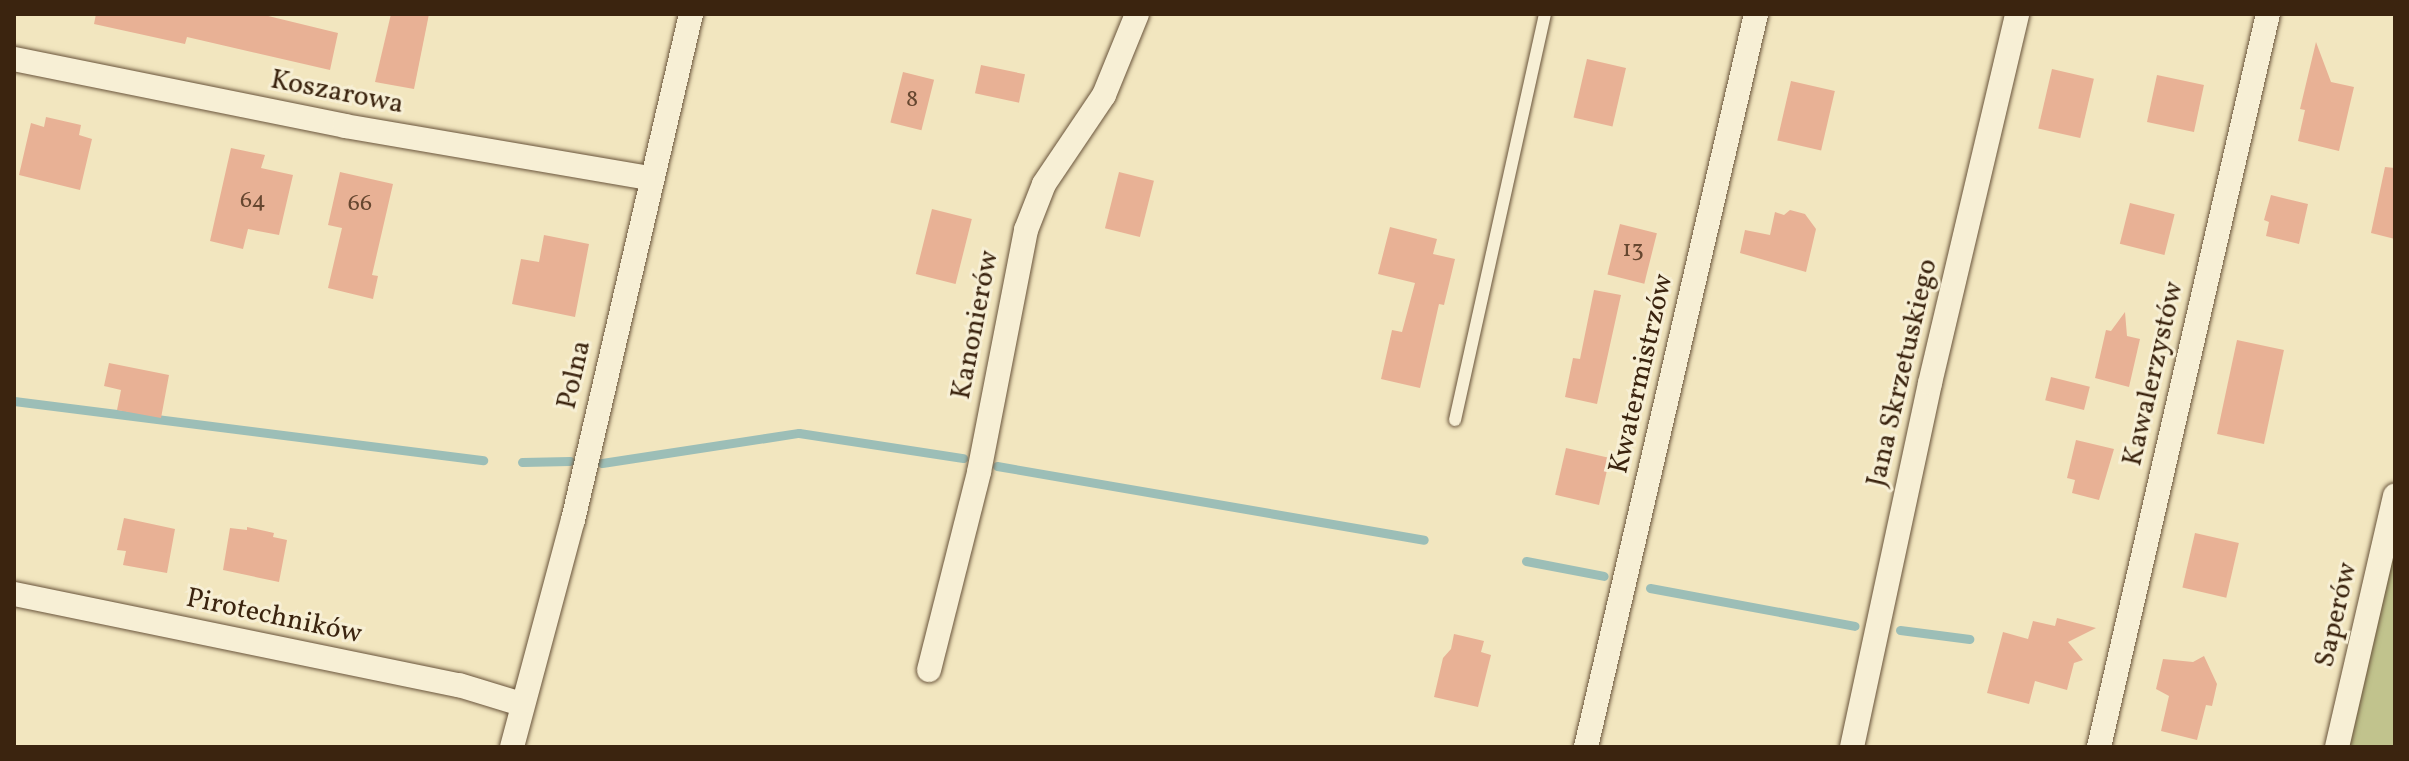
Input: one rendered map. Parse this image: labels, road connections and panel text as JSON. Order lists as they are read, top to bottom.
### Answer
{
  "streets": {
    "street": [
      "Koszarowa",
      "Kanonierów",
      "Jana Skrzetuskiego",
      "Kwatermistrzów",
      "Kawalerzystów",
      "Polna",
      "Saperów",
      "Pirotechników"
    ]
  },
  "crossings": [
    ["Koszarowa", "Polna"],
    ["Polna", "Pirotechników"]
  ],
  "house_numbers": [
    "8",
    "64",
    "66",
    "13"
  ]
}
